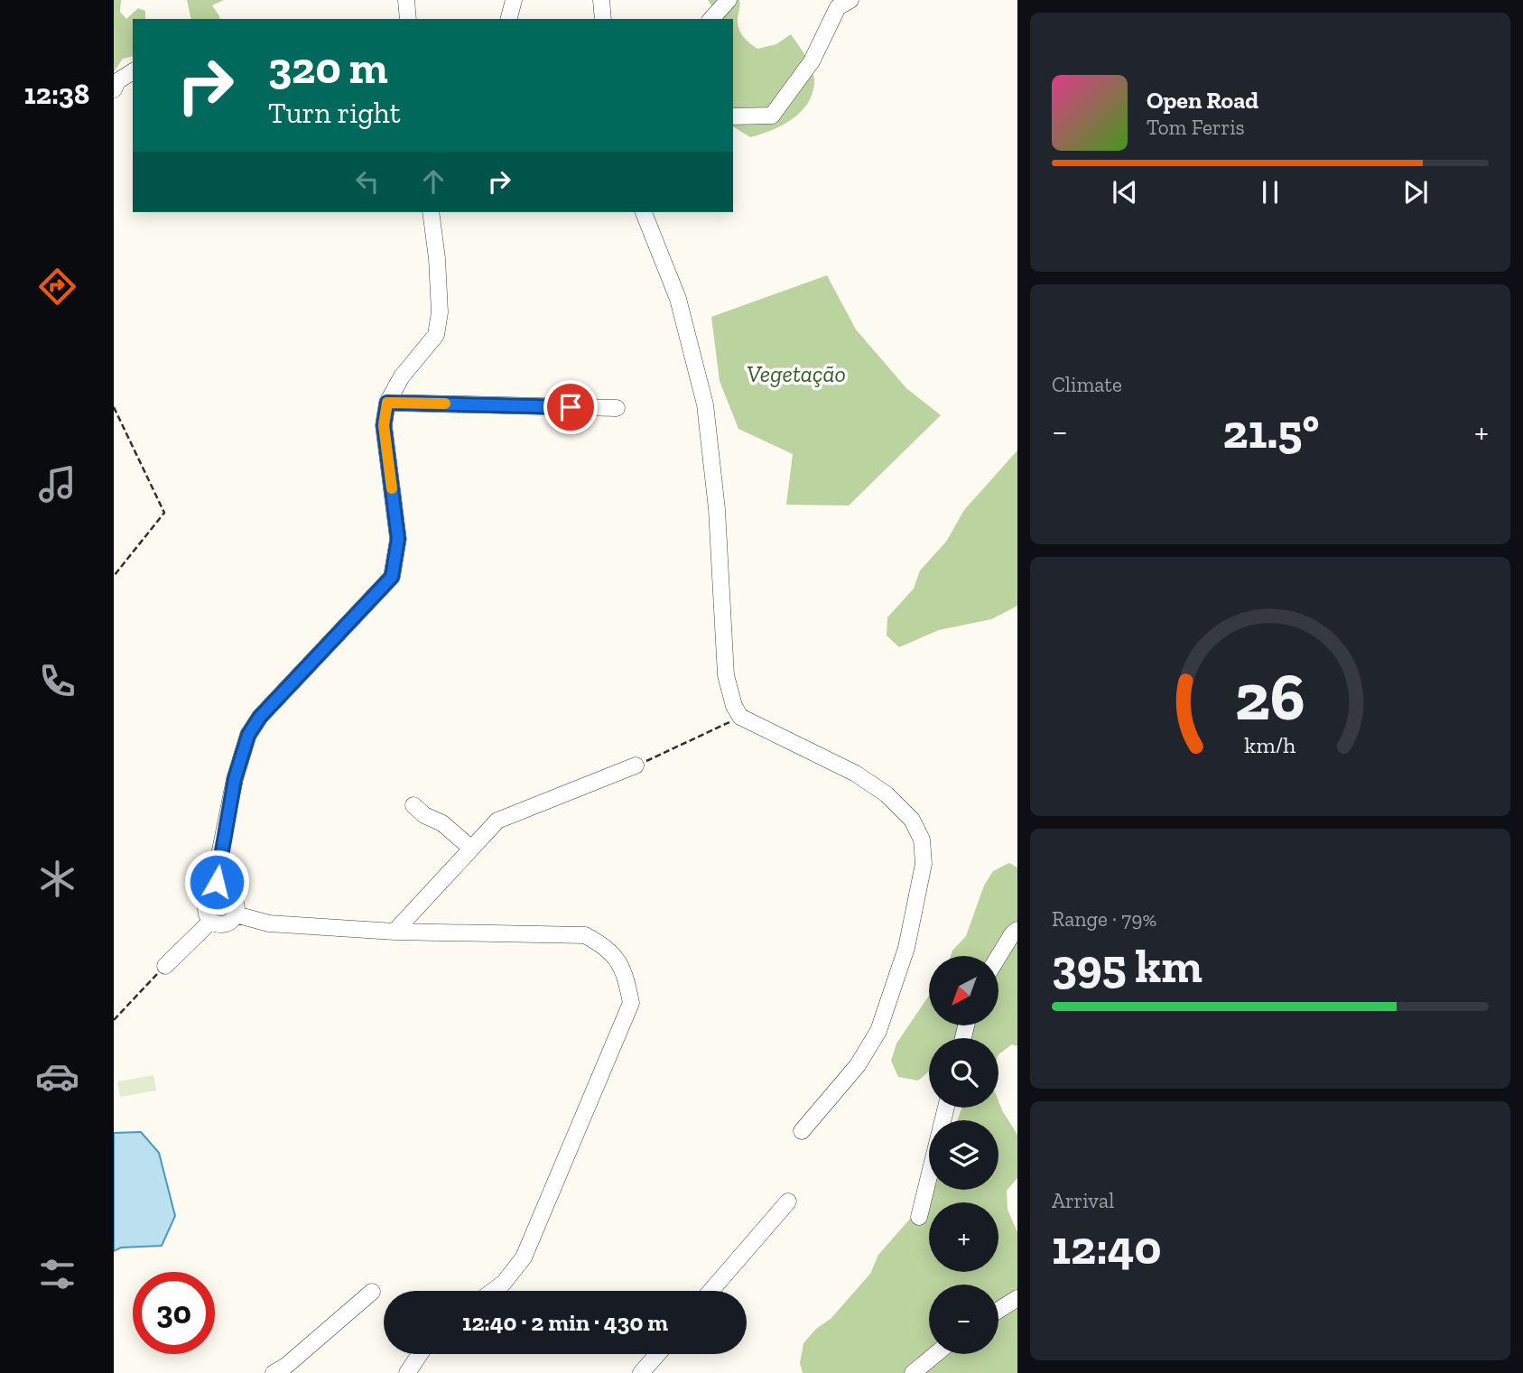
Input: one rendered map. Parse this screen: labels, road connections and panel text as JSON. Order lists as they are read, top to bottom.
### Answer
{
  "parks": ["Vegetação"],
  "north": "bottom left",
  "page": {
    "tabs": "12:38",
    "turn": ["320 m", "Turn right"],
    "song": ["Open Road", "Tom Ferris"],
    "tile": [
      "Climate",
      ["Range · 79%", "395 km"],
      ["Arrival", "12:40"]
    ],
    "heat": ["−", "21.5°", "+"],
    "map_buttons": ["+", "−"],
    "limit": "30",
    "trip": "12:40 · 2 min · 430 m",
    "gauge": ["26", "km/h"]
  }
}
